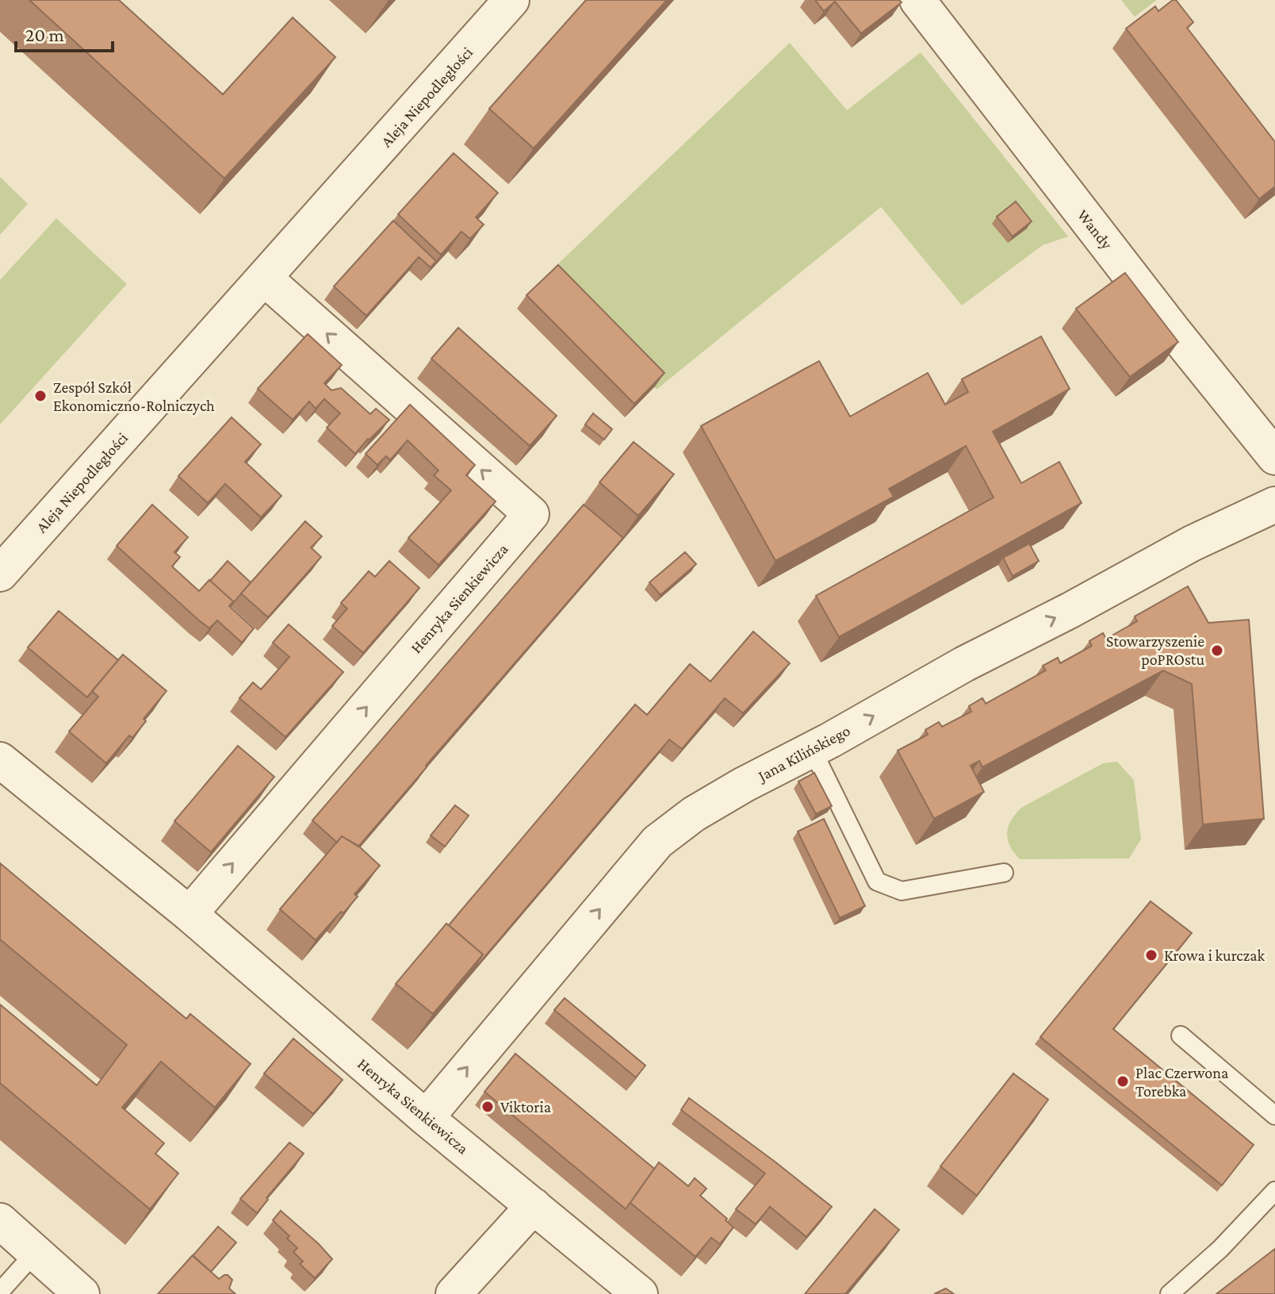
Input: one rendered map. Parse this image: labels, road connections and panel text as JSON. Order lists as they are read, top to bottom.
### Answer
{
  "streets": {
    "street": [
      "Aleja Niepodległości",
      "Wandy",
      "Henryka Sienkiewicza",
      "Jana Kilińskiego"
    ]
  },
  "crossings": [
    ["Aleja Niepodległości", "Henryka Sienkiewicza"],
    ["Henryka Sienkiewicza", "Jana Kilińskiego"]
  ],
  "one_way": ["Jana Kilińskiego"],
  "places": [
    "Zespół Szkół Ekonomiczno-Rolniczych",
    "Stowarzyszenie poPROstu",
    "Krowa i kurczak",
    "Plac Czerwona Torebka",
    "Viktoria"
  ],
  "scale_bar": "20 m"
}
